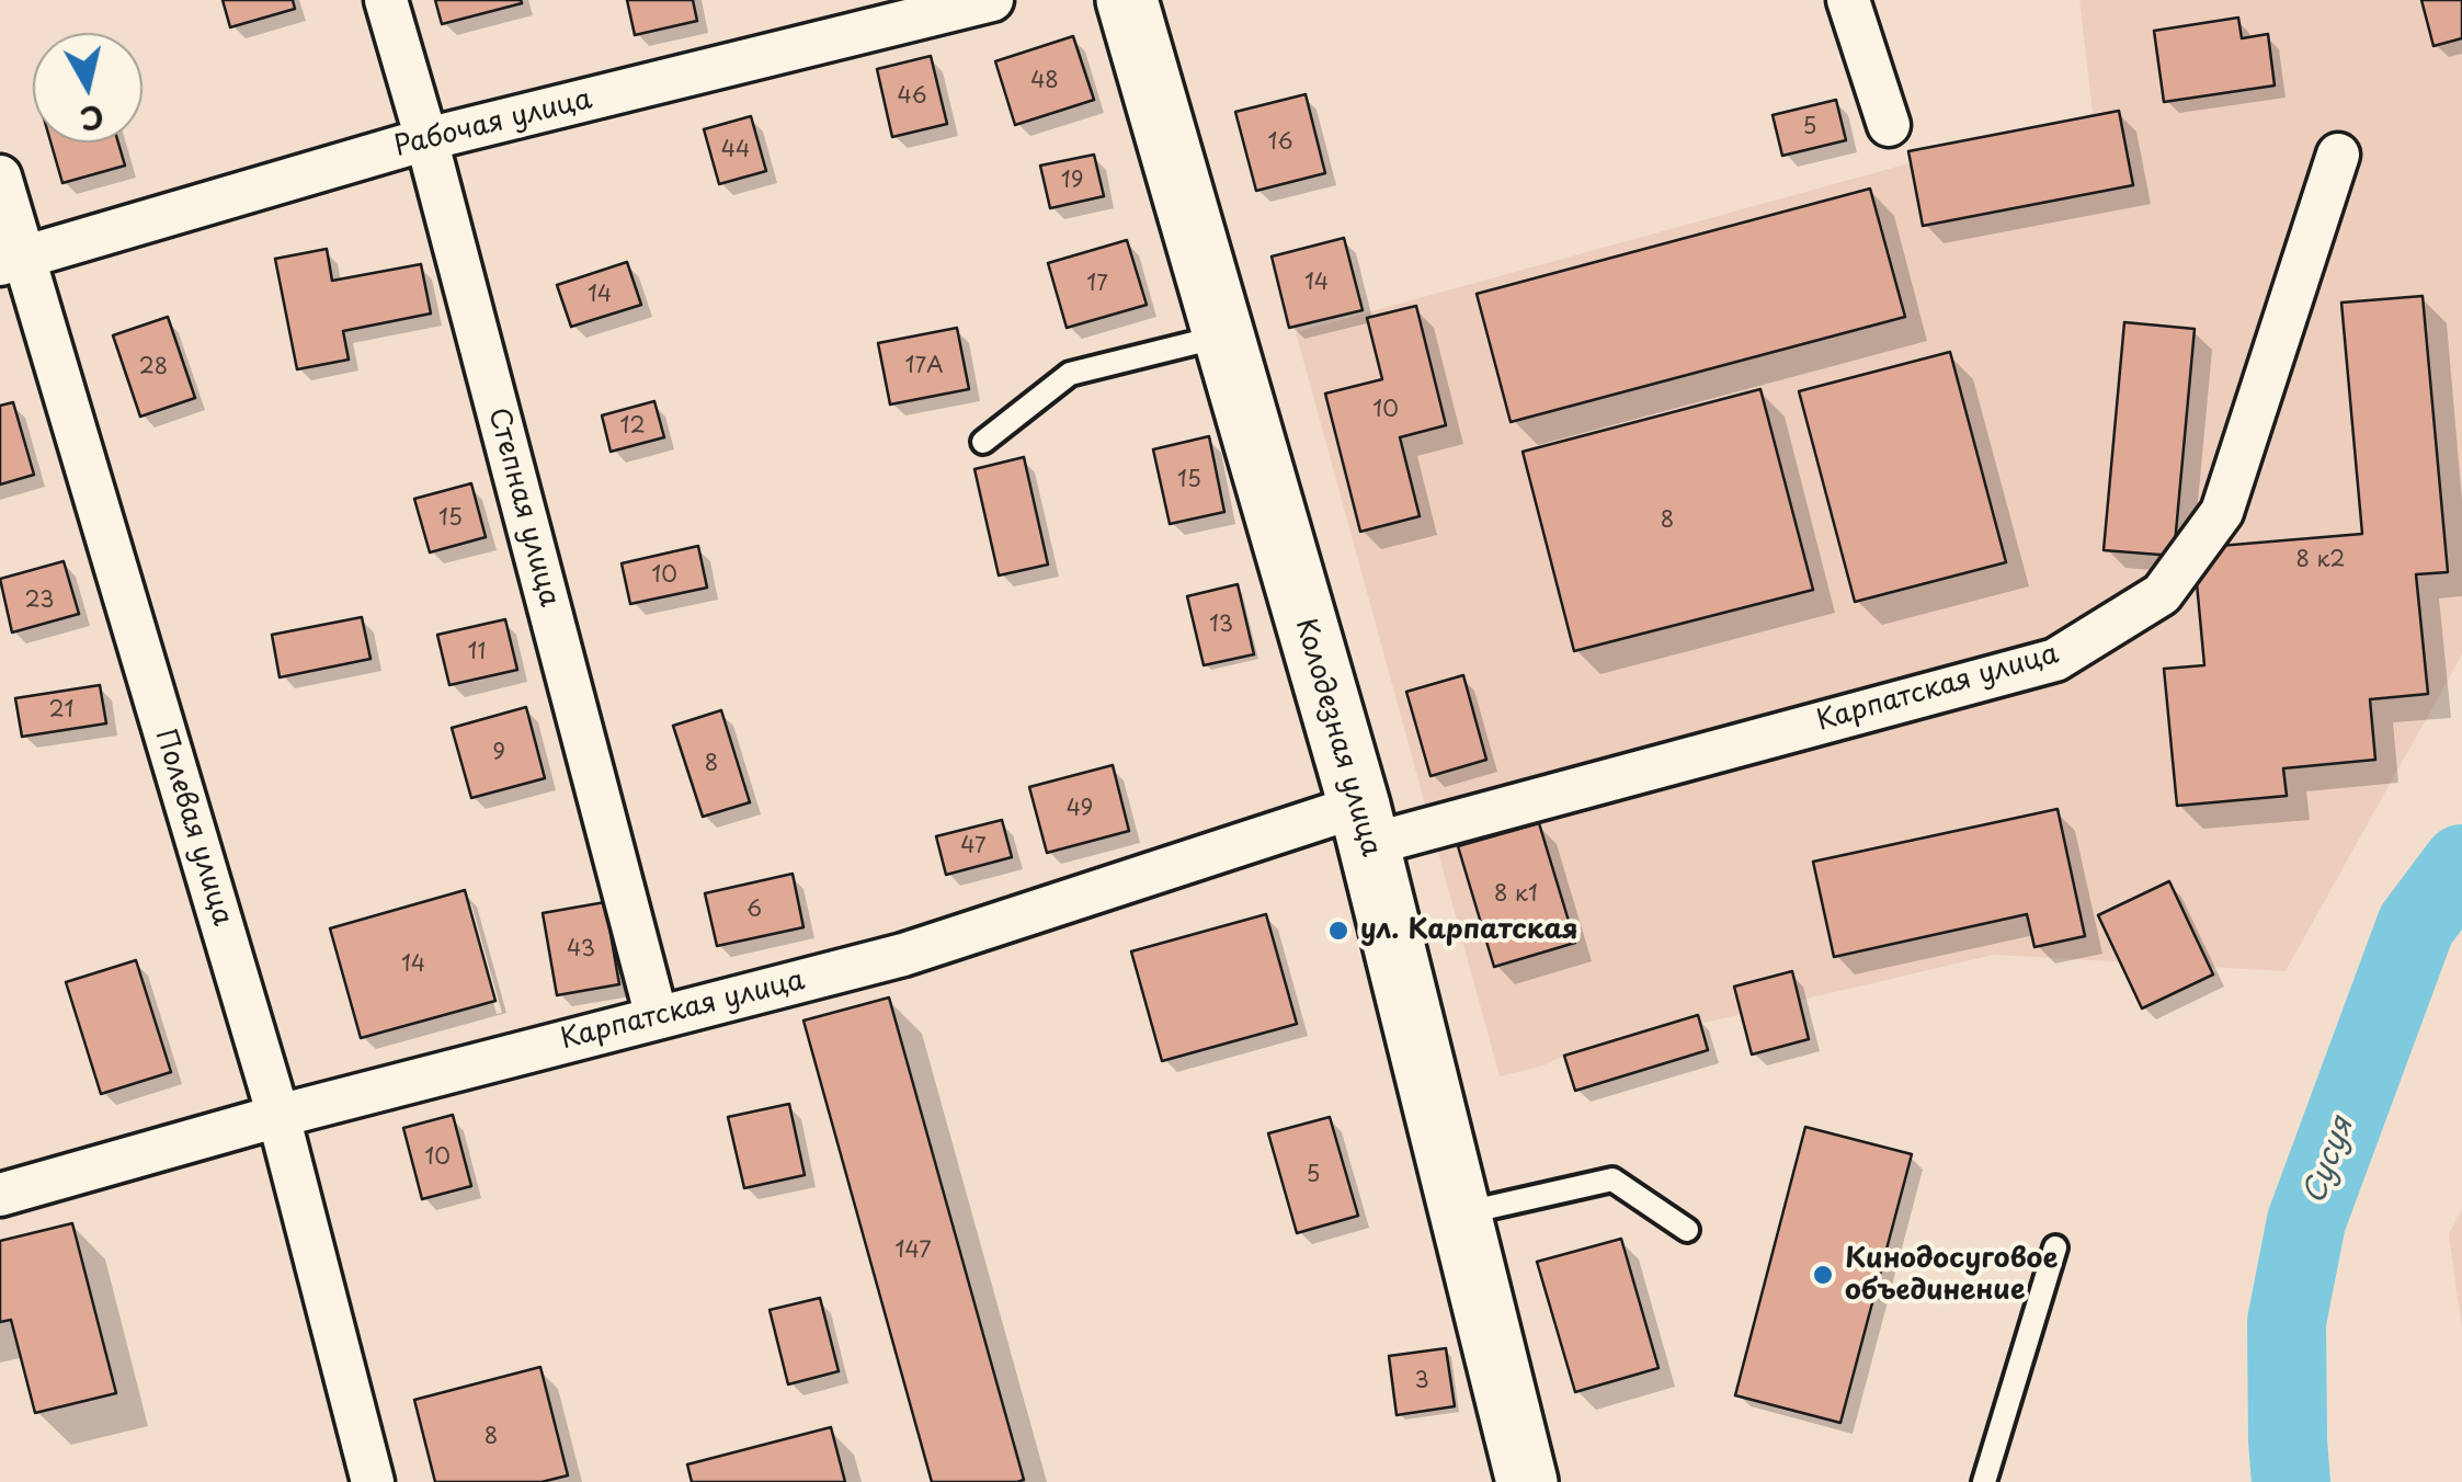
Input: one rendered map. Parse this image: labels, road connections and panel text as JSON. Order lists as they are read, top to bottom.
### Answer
{
  "streets": {
    "street": [
      "Рабочая улица",
      "Степная улица",
      "Карпатская улица",
      "Колодезная улица",
      "Полевая улица"
    ]
  },
  "crossings": [
    ["Рабочая улица", "Степная улица"],
    ["Рабочая улица", "Полевая улица"],
    ["Степная улица", "Карпатская улица"],
    ["Карпатская улица", "Колодезная улица"],
    ["Карпатская улица", "Полевая улица"]
  ],
  "water": ["Сусуя"],
  "places": ["ул. Карпатская", "Кинодосуговое объединение"],
  "house_numbers": [
    "48",
    "46",
    "5",
    "16",
    "44",
    "19",
    "14",
    "17",
    "14",
    "17А",
    "28",
    "10",
    "12",
    "15",
    "15",
    "8",
    "8 к2",
    "10",
    "23",
    "13",
    "11",
    "21",
    "9",
    "8",
    "49",
    "47",
    "8 к1",
    "6",
    "43",
    "14",
    "10",
    "5",
    "147",
    "3",
    "8"
  ],
  "north": "bottom"
}
